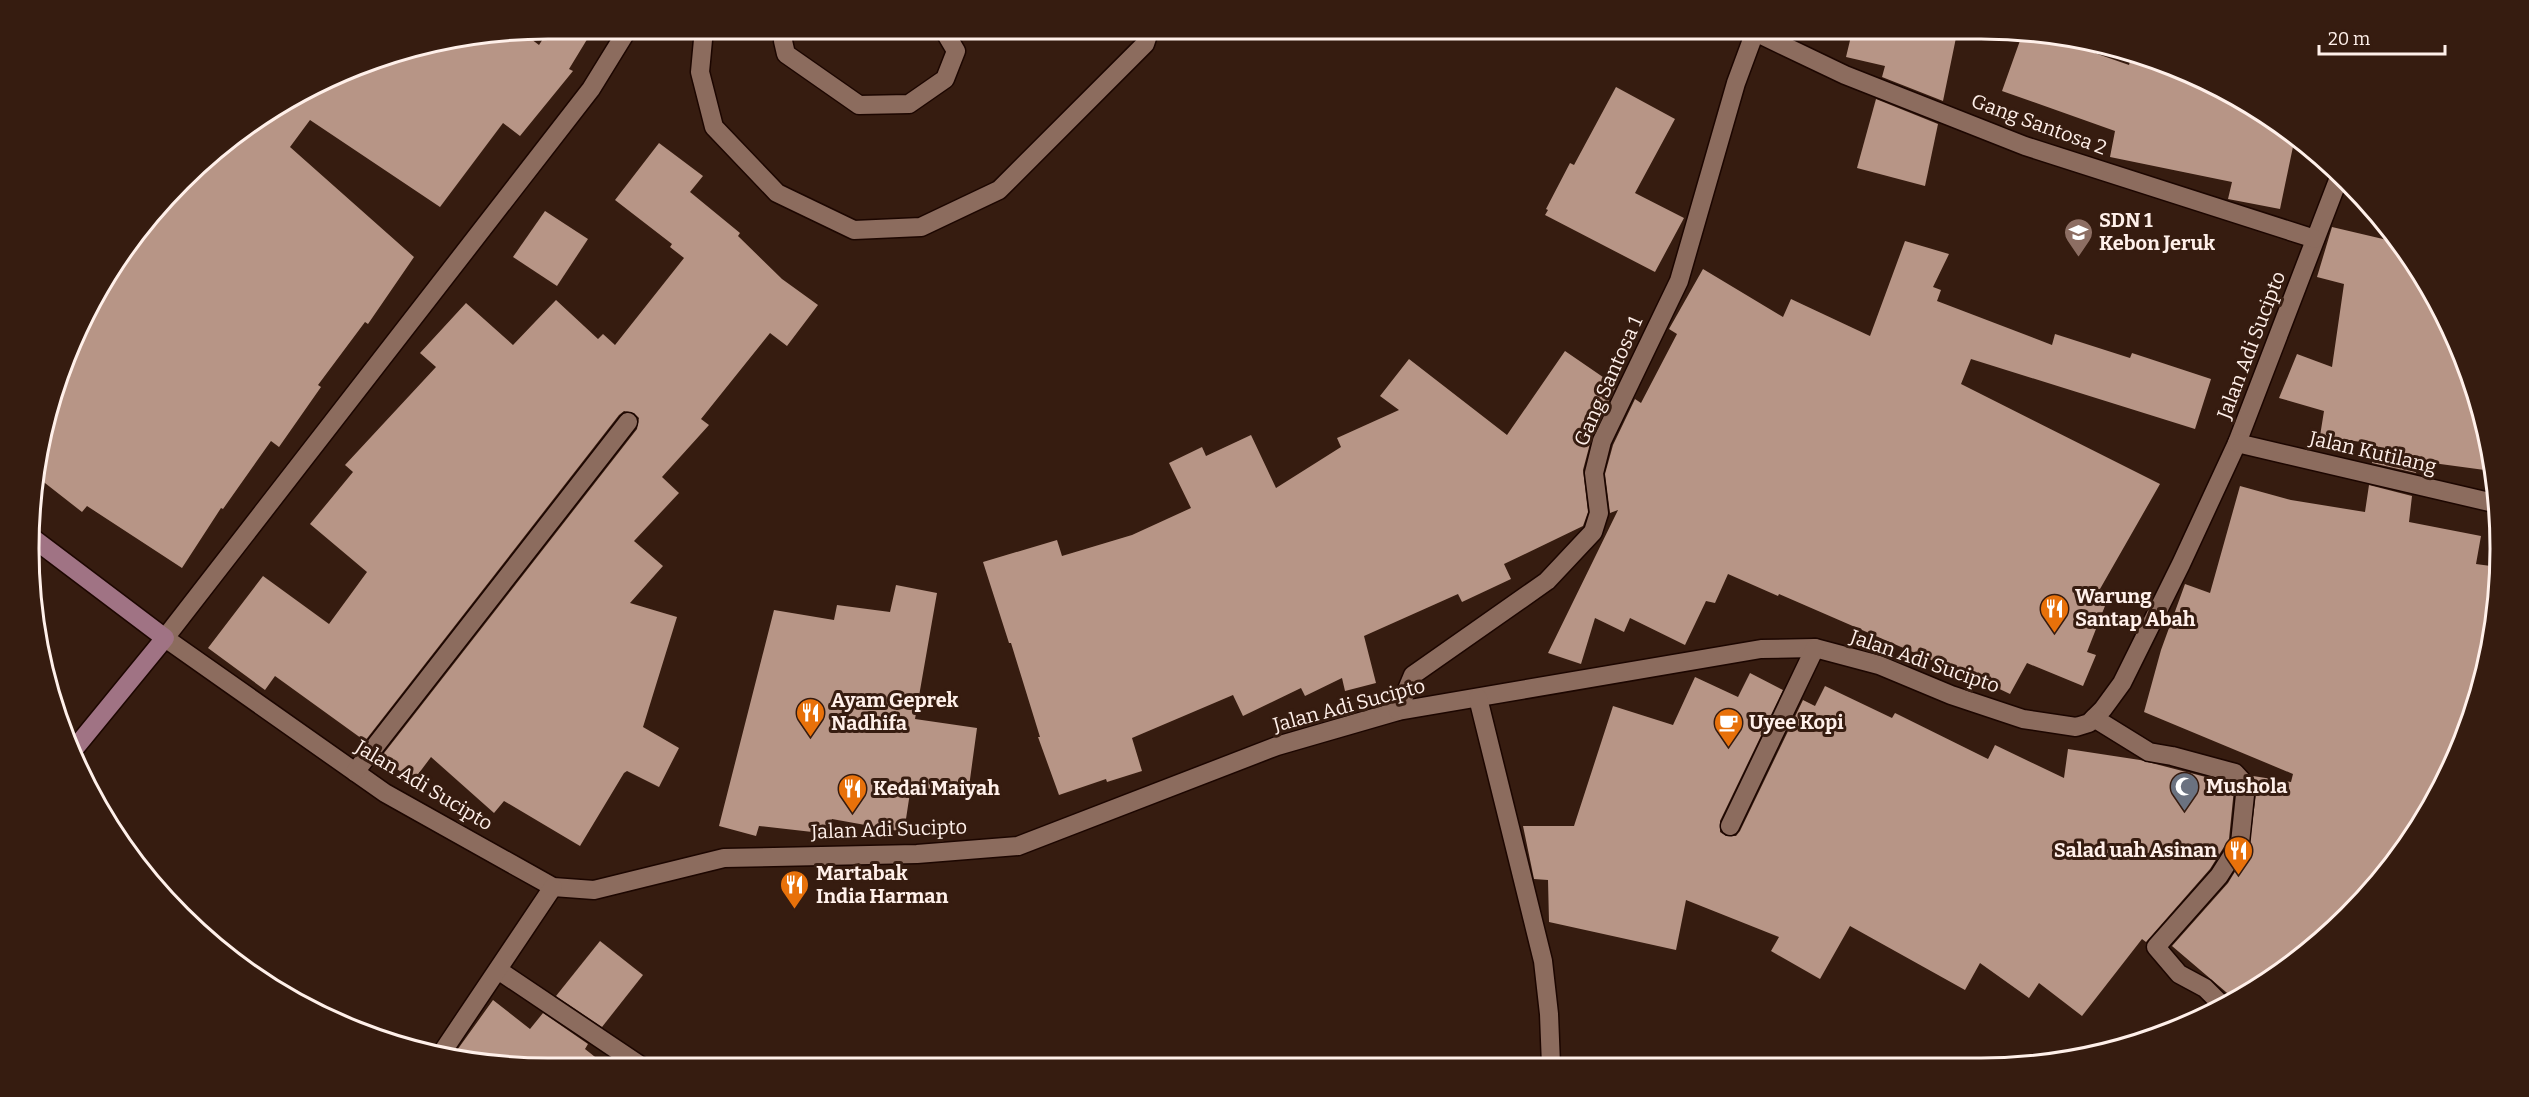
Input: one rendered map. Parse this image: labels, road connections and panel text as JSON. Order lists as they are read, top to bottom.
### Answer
{
  "streets": {
    "street": [
      "Gang Santosa 2",
      "Jalan Adi Sucipto",
      "Gang Santosa 1",
      "Jalan Kutilang"
    ]
  },
  "crossings": [
    ["Gang Santosa 2", "Jalan Adi Sucipto"],
    ["Jalan Adi Sucipto", "Gang Santosa 1"],
    ["Jalan Adi Sucipto", "Jalan Kutilang"]
  ],
  "places": {
    "school or university": ["SDN 1 Kebon Jeruk"],
    "restaurant": [
      "Warung Santap Abah",
      "Ayam Geprek Nadhifa",
      "Kedai Maiyah",
      "Salad uah Asinan",
      "Martabak India Harman"
    ],
    "cafe": ["Uyee Kopi"],
    "mosque": ["Mushola"]
  },
  "scale_bar": "20 m"
}
